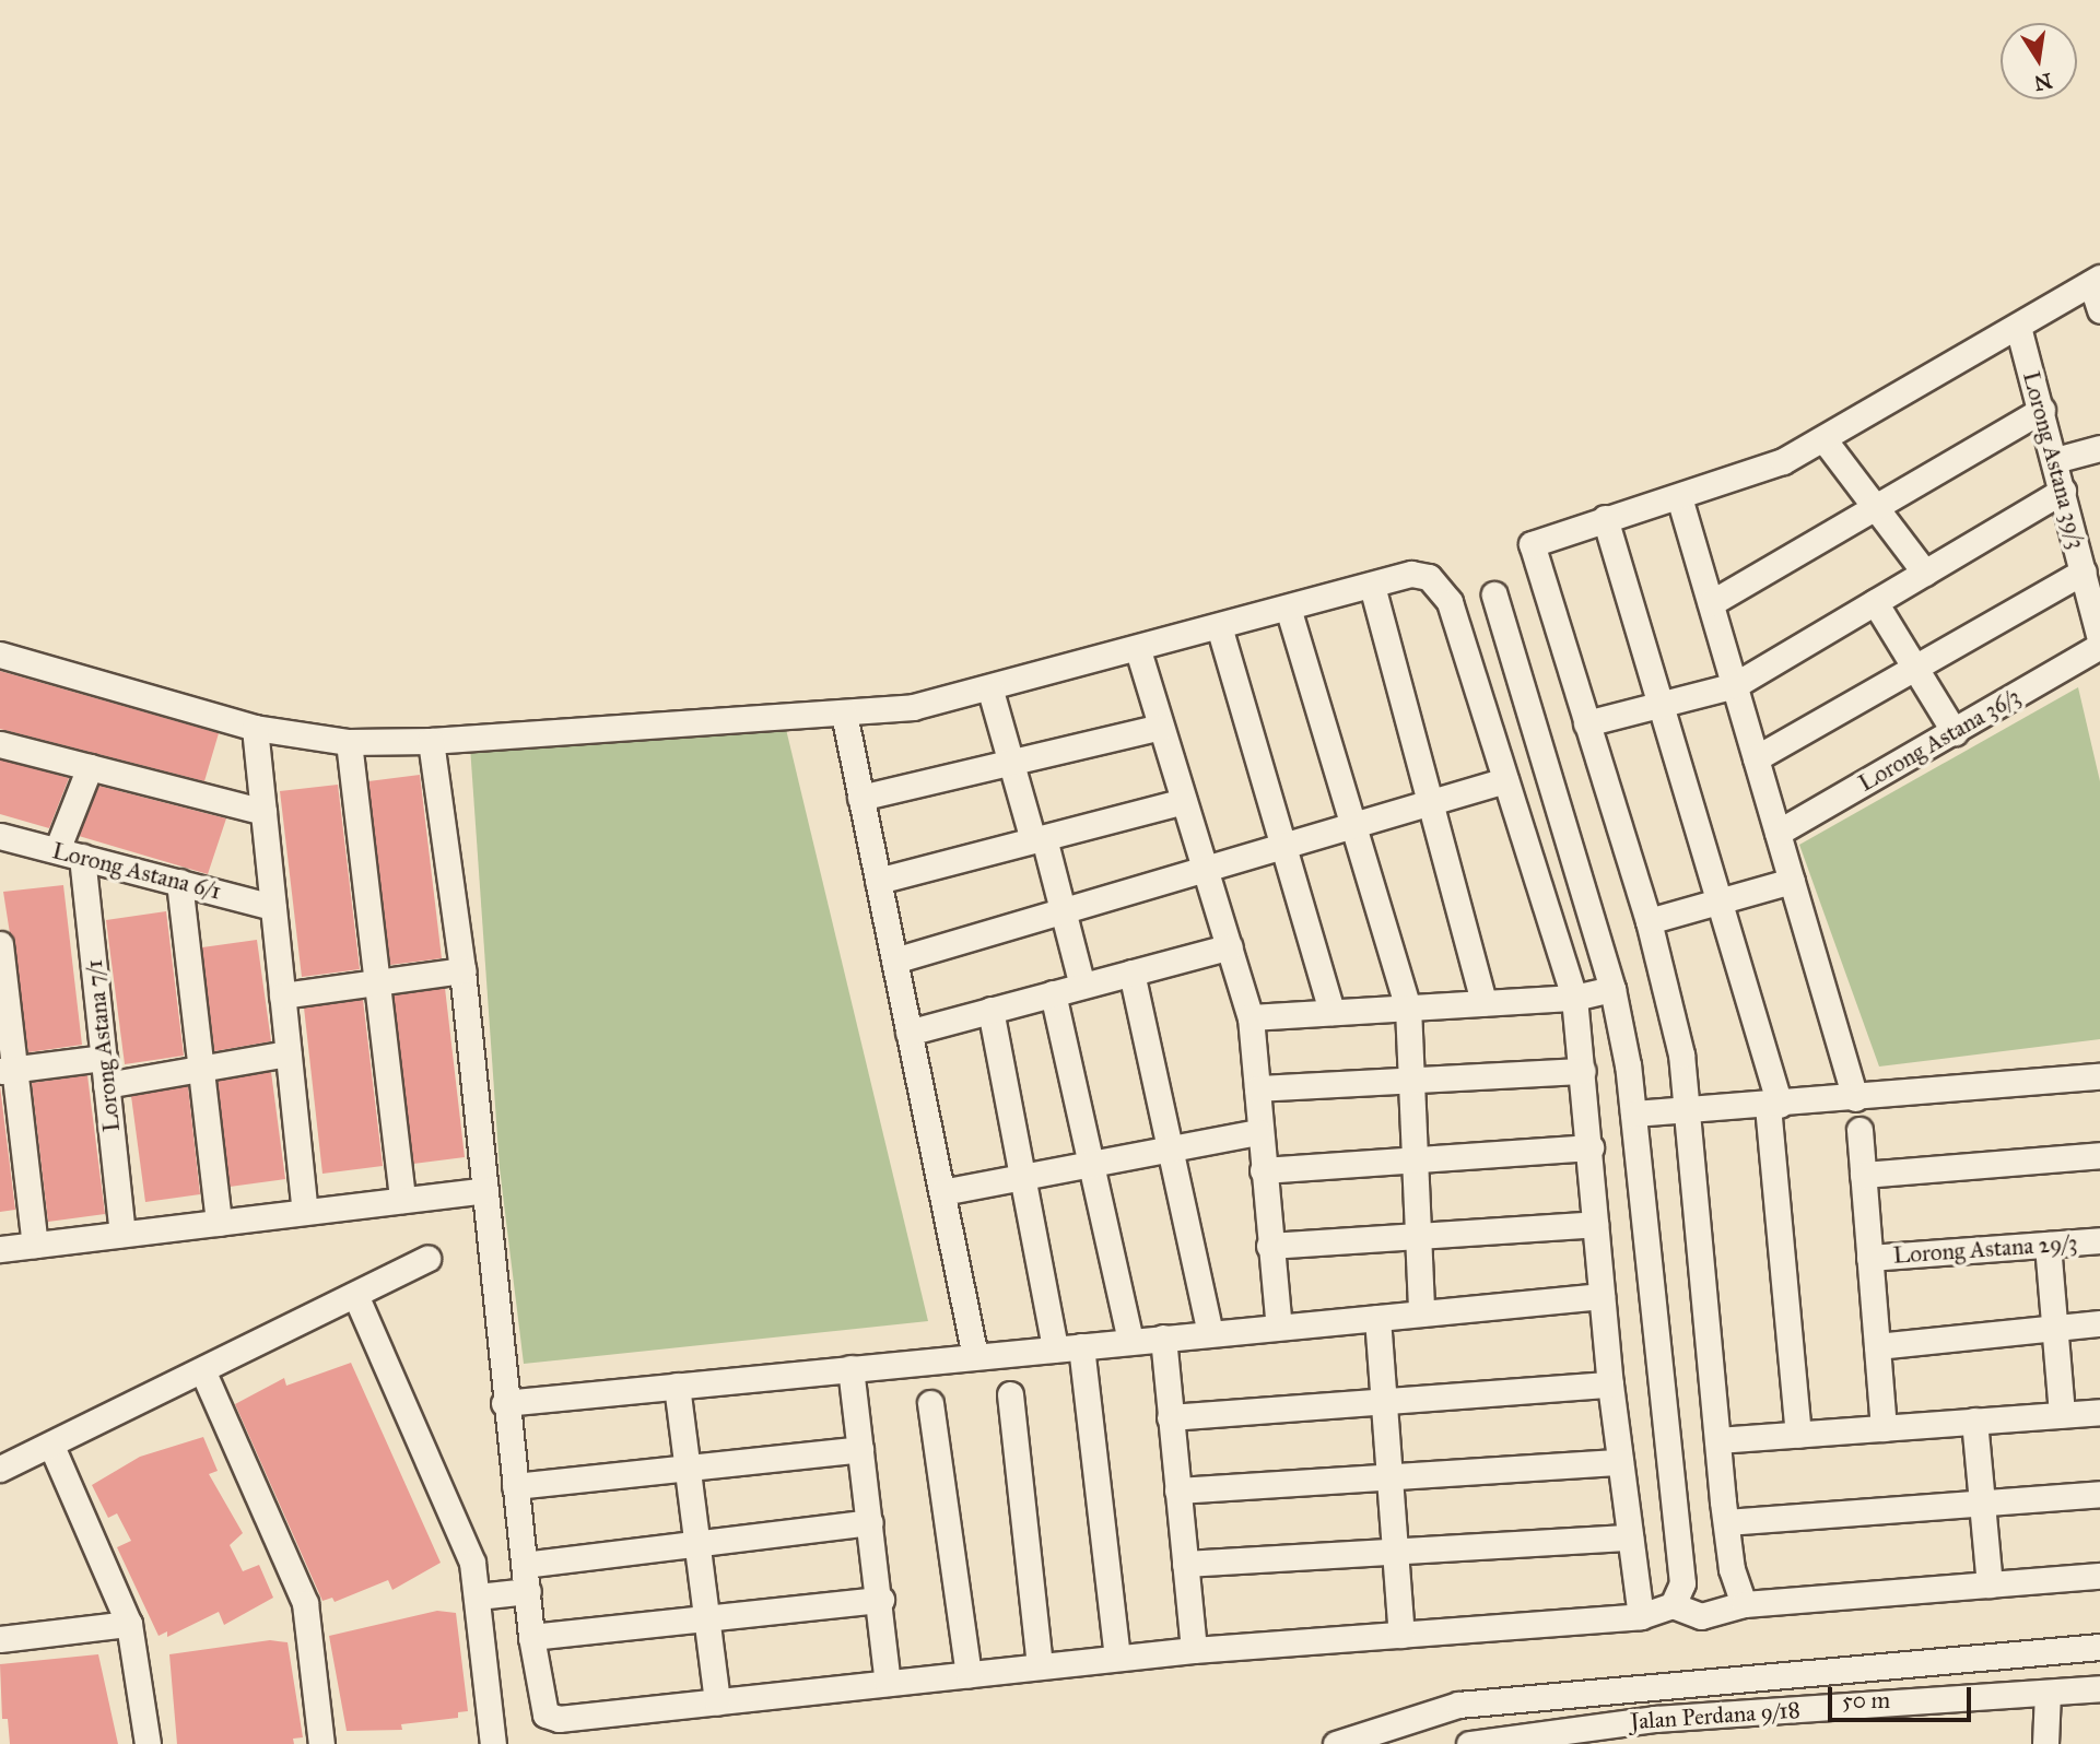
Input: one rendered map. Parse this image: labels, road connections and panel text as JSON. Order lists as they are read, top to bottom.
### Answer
{
  "streets": {
    "street": [
      "Lorong Astana 39/3",
      "Lorong Astana 36/3",
      "Lorong Astana 6/1",
      "Lorong Astana 7/1",
      "Lorong Astana 29/3",
      "Jalan Perdana 9/18"
    ]
  },
  "crossings": [
    ["Lorong Astana 6/1", "Lorong Astana 7/1"]
  ],
  "scale_bar": "50 m",
  "north": "bottom"
}
